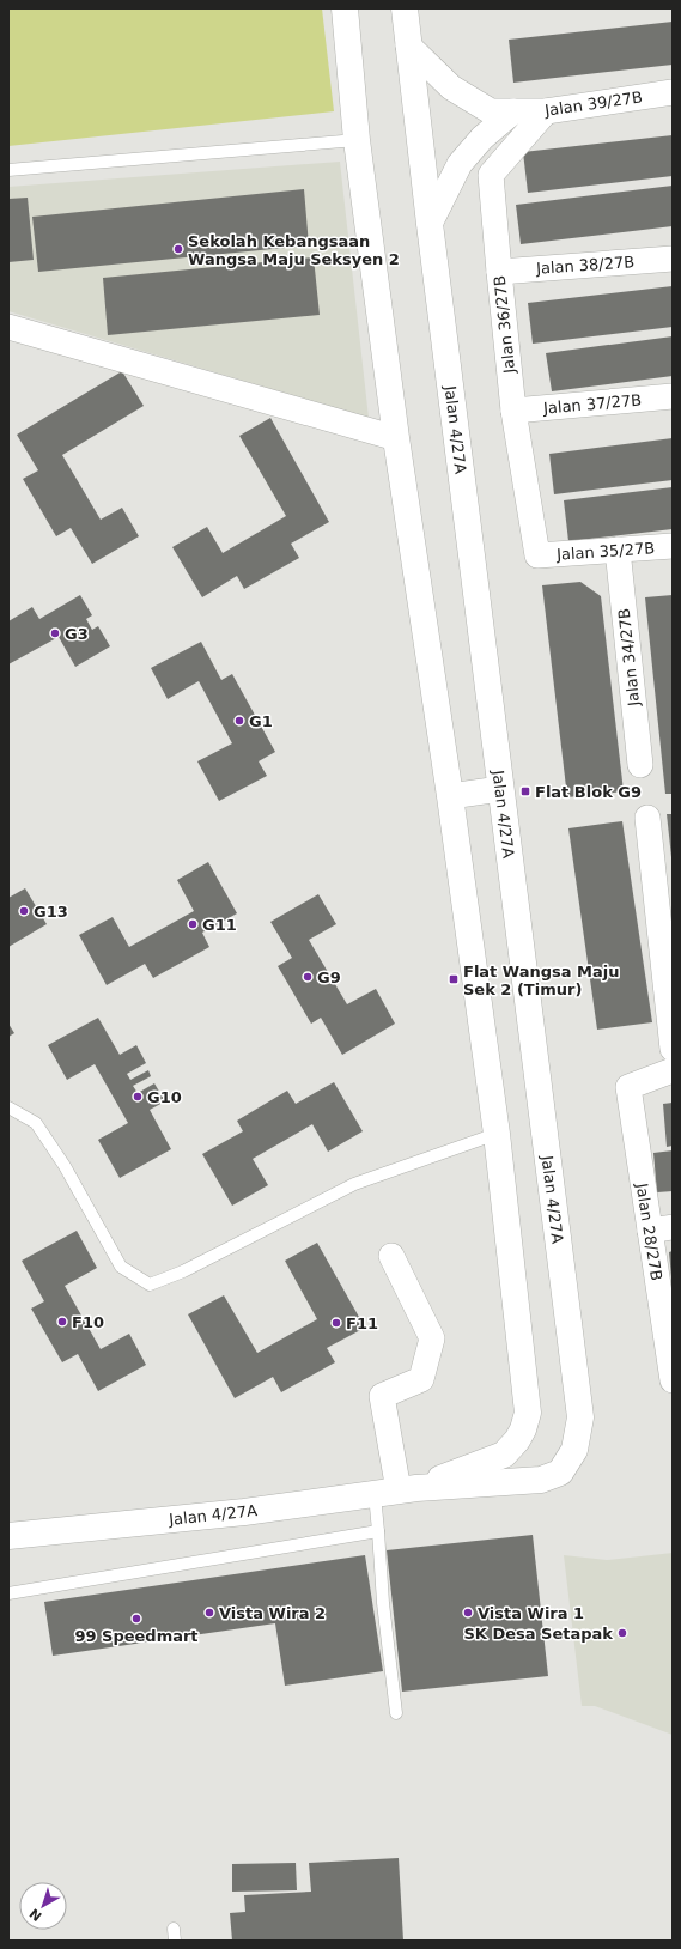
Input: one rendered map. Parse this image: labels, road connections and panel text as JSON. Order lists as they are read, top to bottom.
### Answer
{
  "streets": {
    "street": [
      "Jalan 39/27B",
      "Jalan 38/27B",
      "Jalan 36/27B",
      "Jalan 37/27B",
      "Jalan 4/27A",
      "Jalan 35/27B",
      "Jalan 34/27B",
      "Jalan 28/27B"
    ]
  },
  "crossings": [
    ["Jalan 39/27B", "Jalan 36/27B"],
    ["Jalan 39/27B", "Jalan 4/27A"],
    ["Jalan 38/27B", "Jalan 36/27B"],
    ["Jalan 36/27B", "Jalan 37/27B"],
    ["Jalan 36/27B", "Jalan 35/27B"],
    ["Jalan 35/27B", "Jalan 34/27B"]
  ],
  "places": {
    "other": [
      "Sekolah Kebangsaan Wangsa Maju Seksyen 2",
      "G3",
      "G1",
      "G13",
      "G11",
      "G9",
      "G10",
      "F10",
      "F11",
      "Vista Wira 2",
      "Vista Wira 1",
      "99 Speedmart",
      "SK Desa Setapak"
    ],
    "transit": ["Flat Blok G9", "Flat Wangsa Maju Sek 2 (Timur)"]
  },
  "north": "bottom left"
}
